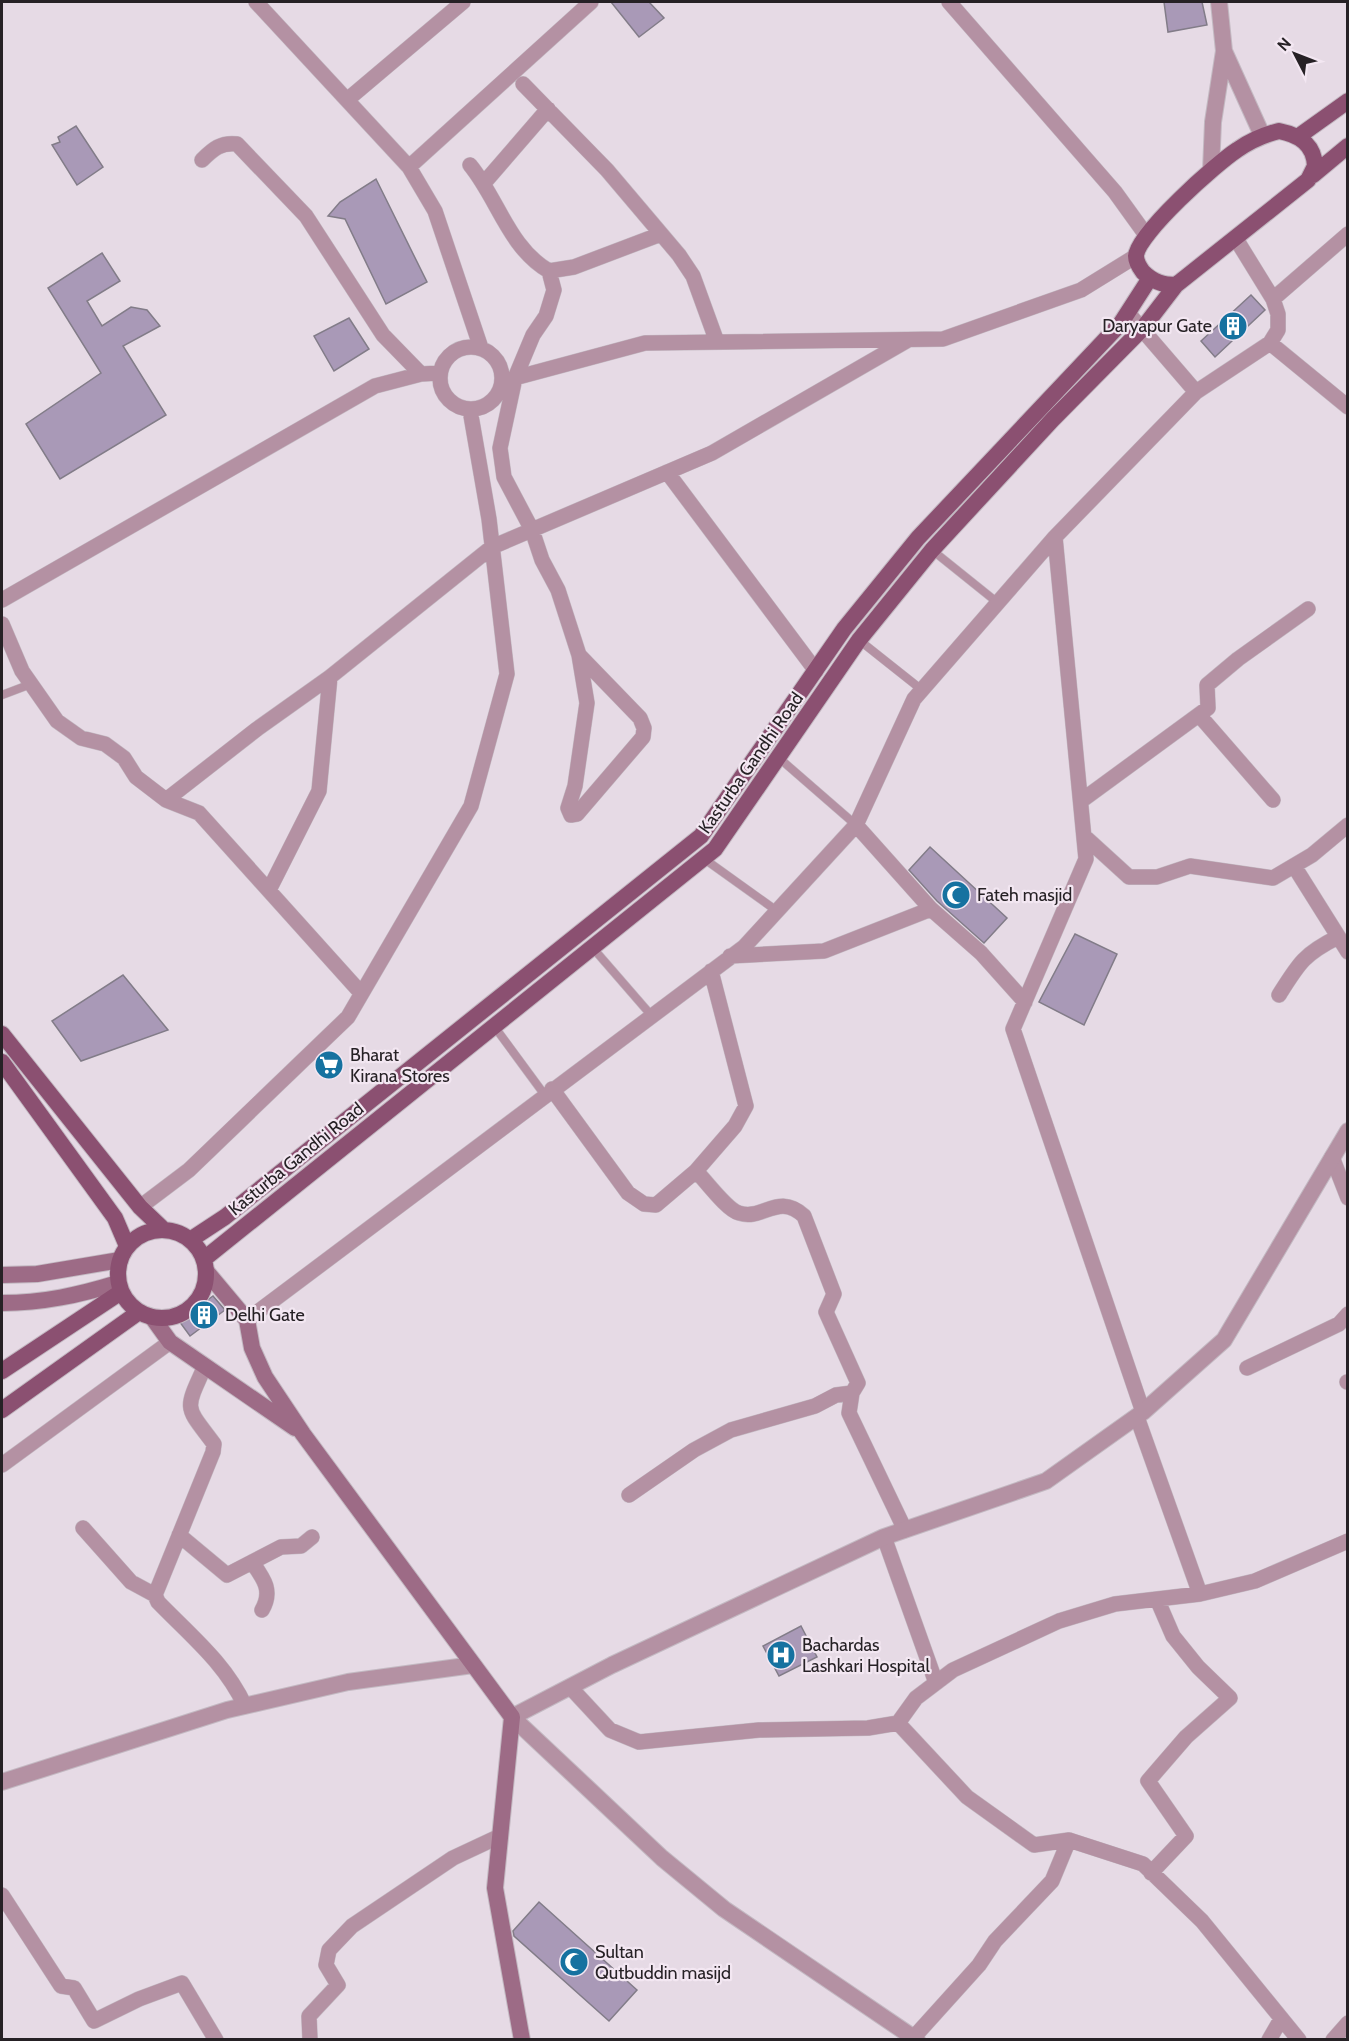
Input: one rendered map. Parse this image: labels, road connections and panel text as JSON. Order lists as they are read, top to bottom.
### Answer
{
  "streets": {
    "main road": ["Kasturba Gandhi Road"]
  },
  "places": {
    "building": ["Daryapur Gate", "Delhi Gate"],
    "mosque": ["Fateh masjid", "Sultan Qutbuddin masijd"],
    "supermarket": ["Bharat Kirana Stores"],
    "hospital": ["Bachardas Lashkari Hospital"]
  },
  "north": "top left"
}
